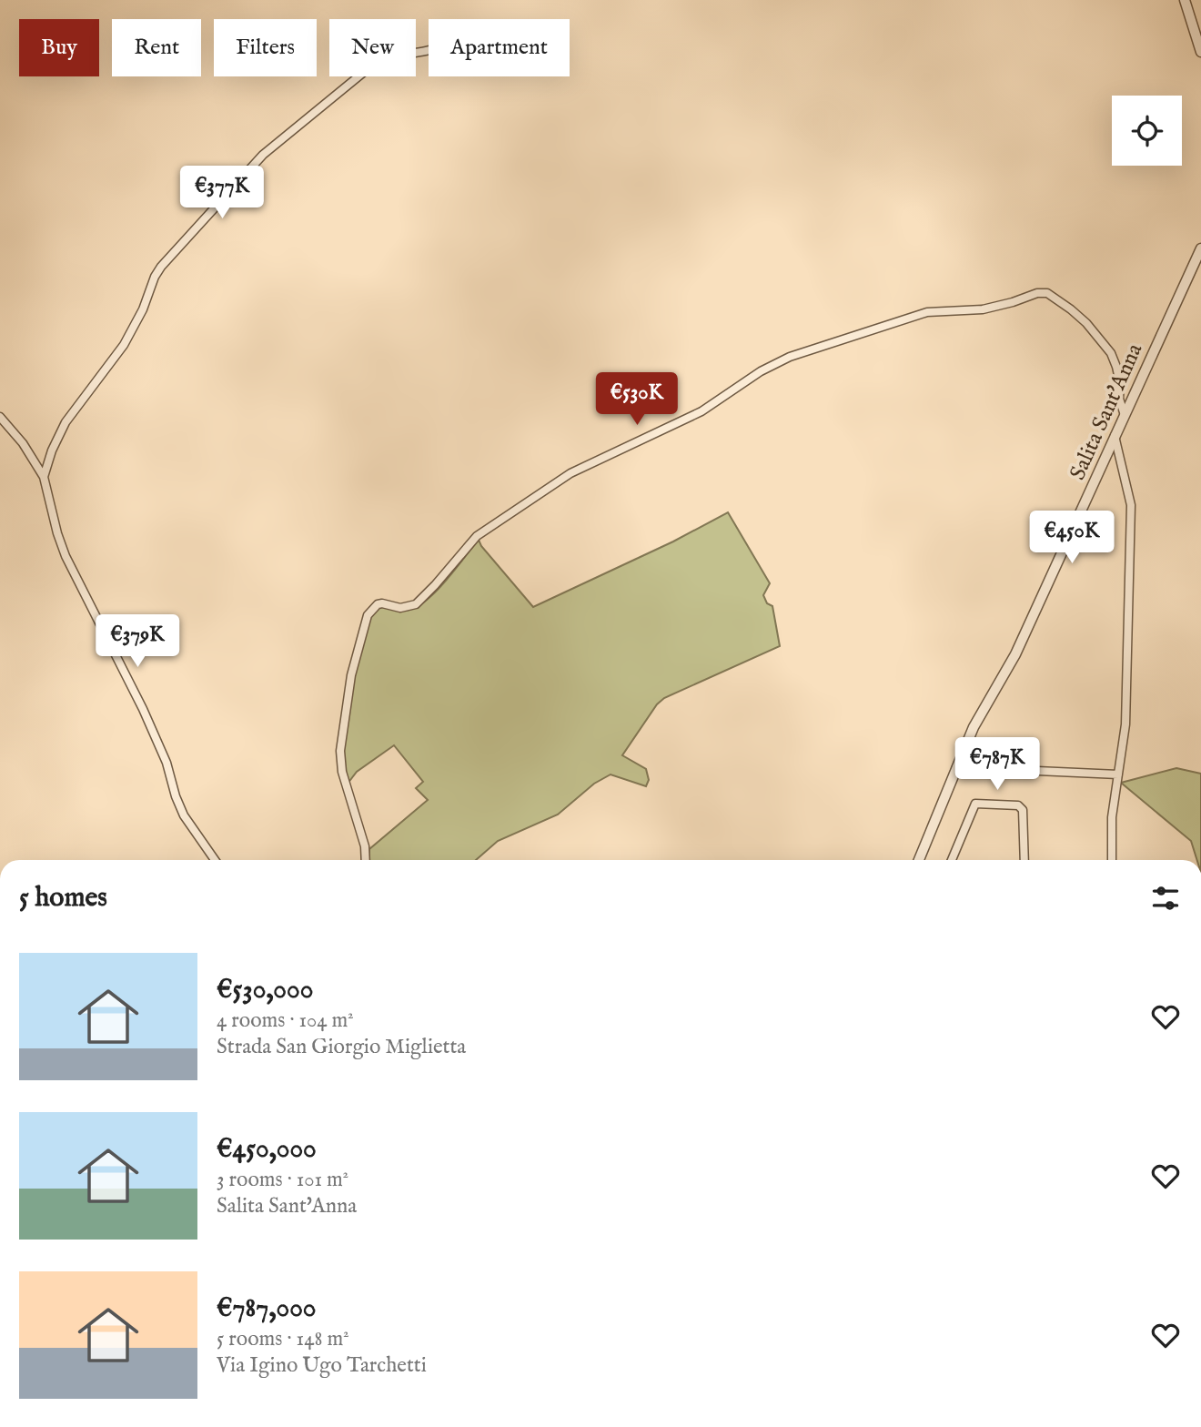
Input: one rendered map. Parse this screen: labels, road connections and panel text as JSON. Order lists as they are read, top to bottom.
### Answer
{
  "streets": {
    "street": ["Salita Sant'Anna"]
  },
  "page": {
    "chip": [
      "Buy",
      "Rent",
      "Filters",
      "New",
      "Apartment"
    ],
    "price": [
      "€377K",
      "€530K",
      "€450K",
      "€379K",
      "€787K"
    ],
    "heading": "5 homes",
    "list": [
      {
        "name": "€530,000",
        "note": "4 rooms · 104 m² · Strada San Giorgio Miglietta"
      },
      {
        "name": "€450,000",
        "note": "3 rooms · 101 m² · Salita Sant'Anna"
      },
      {
        "name": "€787,000",
        "note": "5 rooms · 148 m² · Via Igino Ugo Tarchetti"
      }
    ]
  }
}
